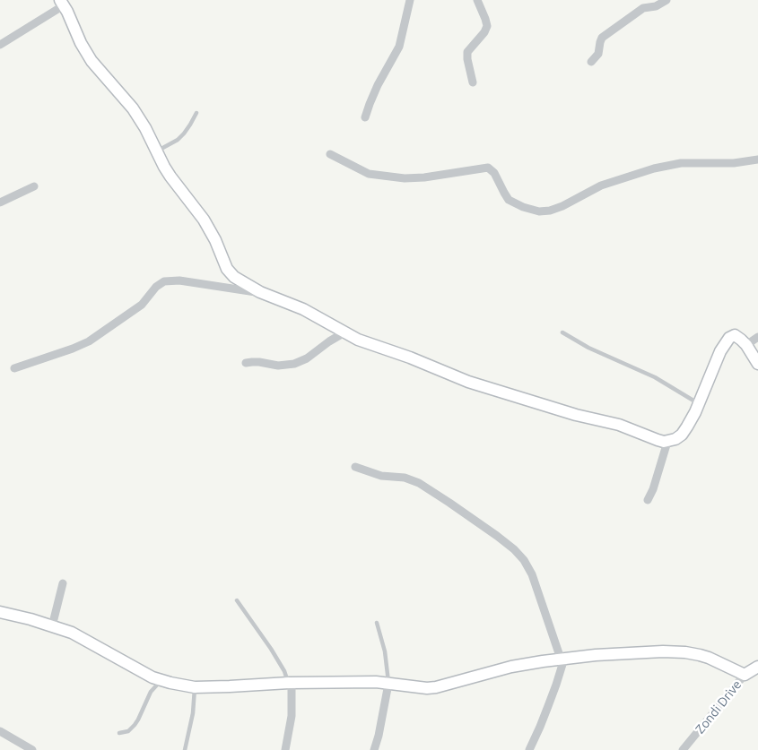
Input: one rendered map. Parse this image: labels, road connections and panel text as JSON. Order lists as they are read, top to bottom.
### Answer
{
  "streets": {
    "street": ["Zondi Drive"]
  }
}
